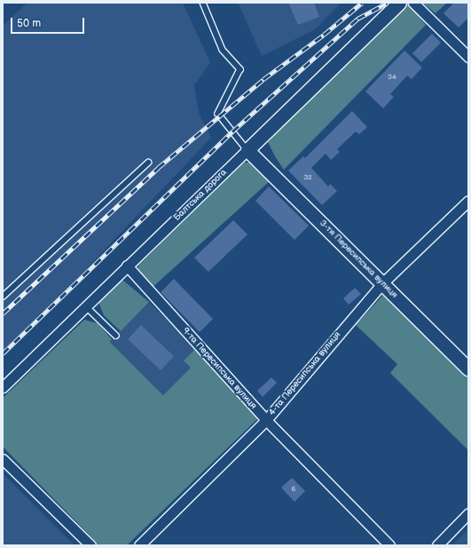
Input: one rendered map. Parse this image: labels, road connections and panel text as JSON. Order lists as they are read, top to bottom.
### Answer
{
  "streets": {
    "main road": ["Балтська дорога", "3-тя Пересипська вулиця"],
    "street": ["9-та Пересипська вулиця", "4-та Пересипська вулиця"]
  },
  "crossings": [
    ["Балтська дорога", "3-тя Пересипська вулиця"],
    ["Балтська дорога", "9-та Пересипська вулиця"],
    ["3-тя Пересипська вулиця", "4-та Пересипська вулиця"],
    ["9-та Пересипська вулиця", "4-та Пересипська вулиця"]
  ],
  "house_numbers": ["34", "32", "6"],
  "scale_bar": "50 m"
}
